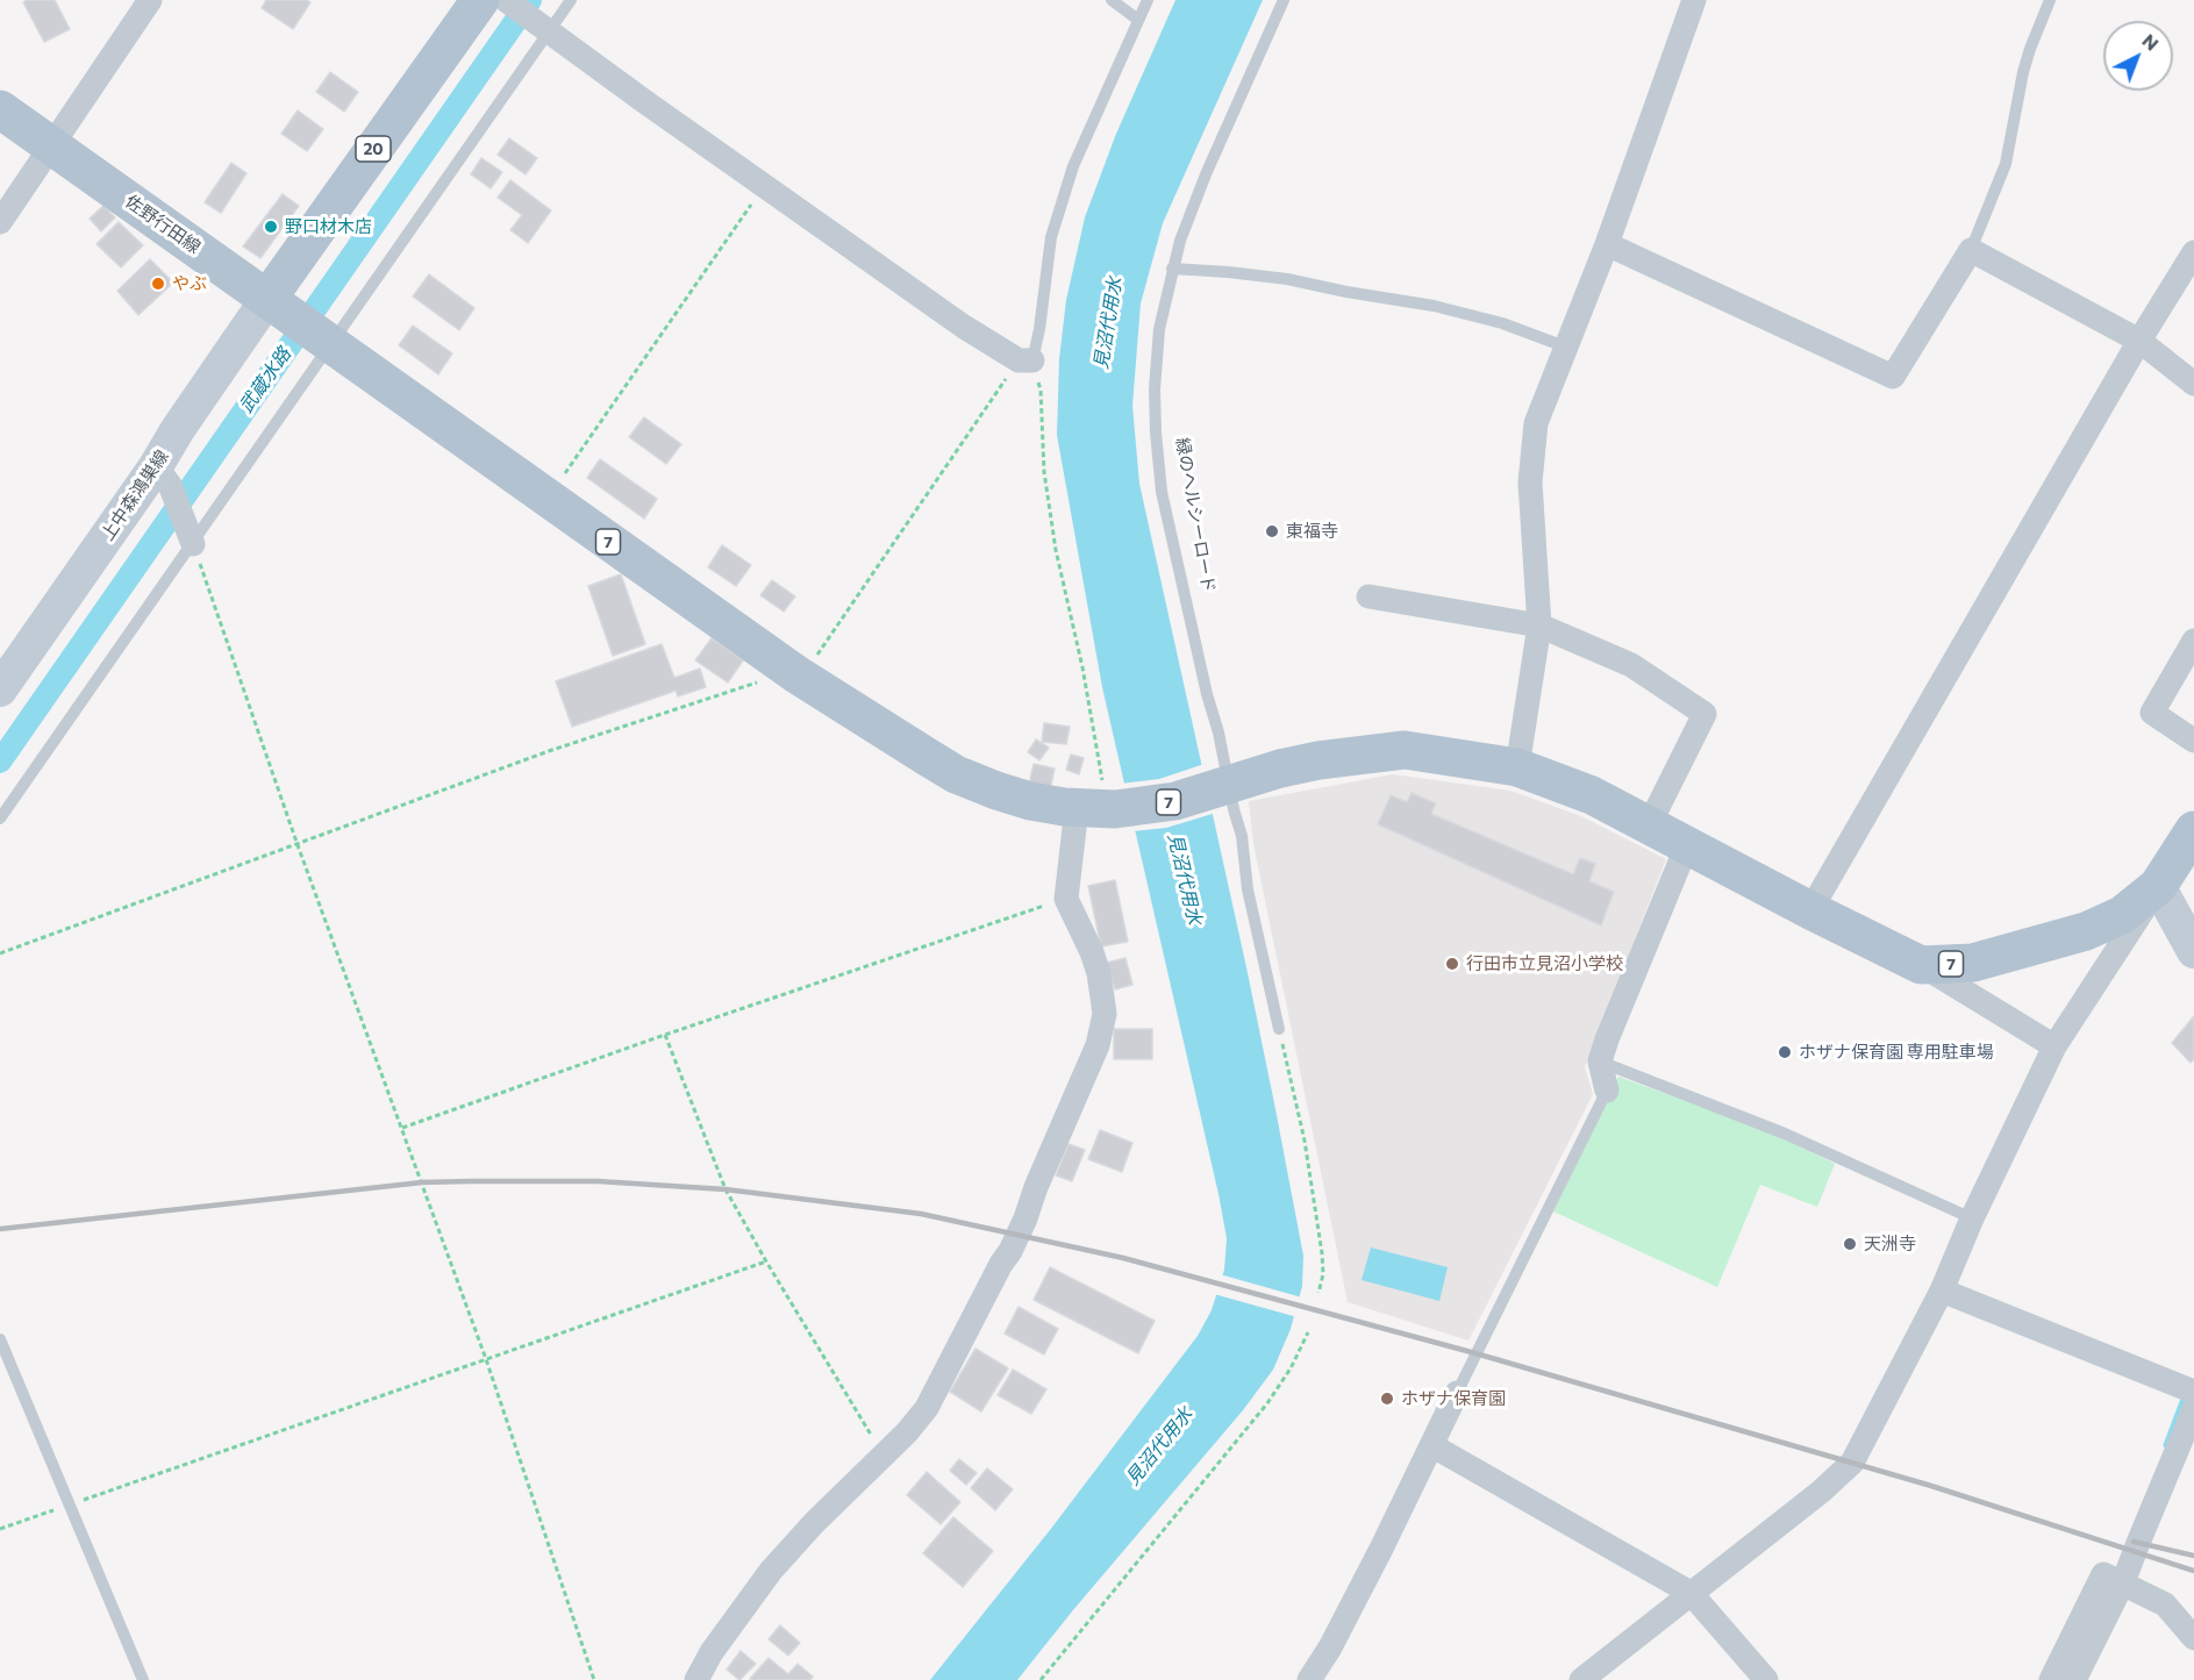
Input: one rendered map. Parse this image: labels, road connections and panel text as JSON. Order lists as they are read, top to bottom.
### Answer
{
  "streets": {
    "main road": [
      "20",
      "佐野行田線",
      "上中森鴻巣線",
      "7"
    ]
  },
  "crossings": [
    ["20", "佐野行田線"],
    ["20", "上中森鴻巣線"],
    ["佐野行田線", "上中森鴻巣線"],
    ["佐野行田線", "7"]
  ],
  "water": ["見沼代用水", "武蔵水路"],
  "places": [
    "野口材木店",
    "やぶ",
    "東福寺",
    "行田市立見沼小学校",
    "ホザナ保育園 専用駐車場",
    "天洲寺",
    "ホザナ保育園"
  ],
  "north": "top right"
}
